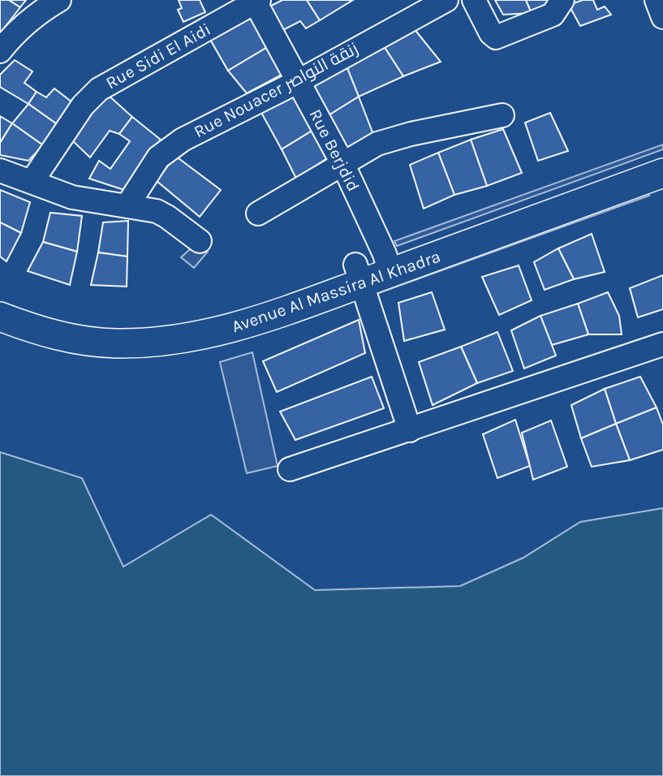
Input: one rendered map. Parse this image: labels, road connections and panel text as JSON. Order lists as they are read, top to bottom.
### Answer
{
  "streets": {
    "main road": ["Avenue Al Massira Al Khadra"],
    "street": ["Rue Sidi El Aidi", "Rue Nouacer زنقة النواصر", "Rue Berjdid"]
  },
  "crossings": [
    ["Rue Sidi El Aidi", "Rue Berjdid"],
    ["Rue Nouacer زنقة النواصر", "Rue Berjdid"],
    ["Rue Berjdid", "Avenue Al Massira Al Khadra"]
  ]
}
